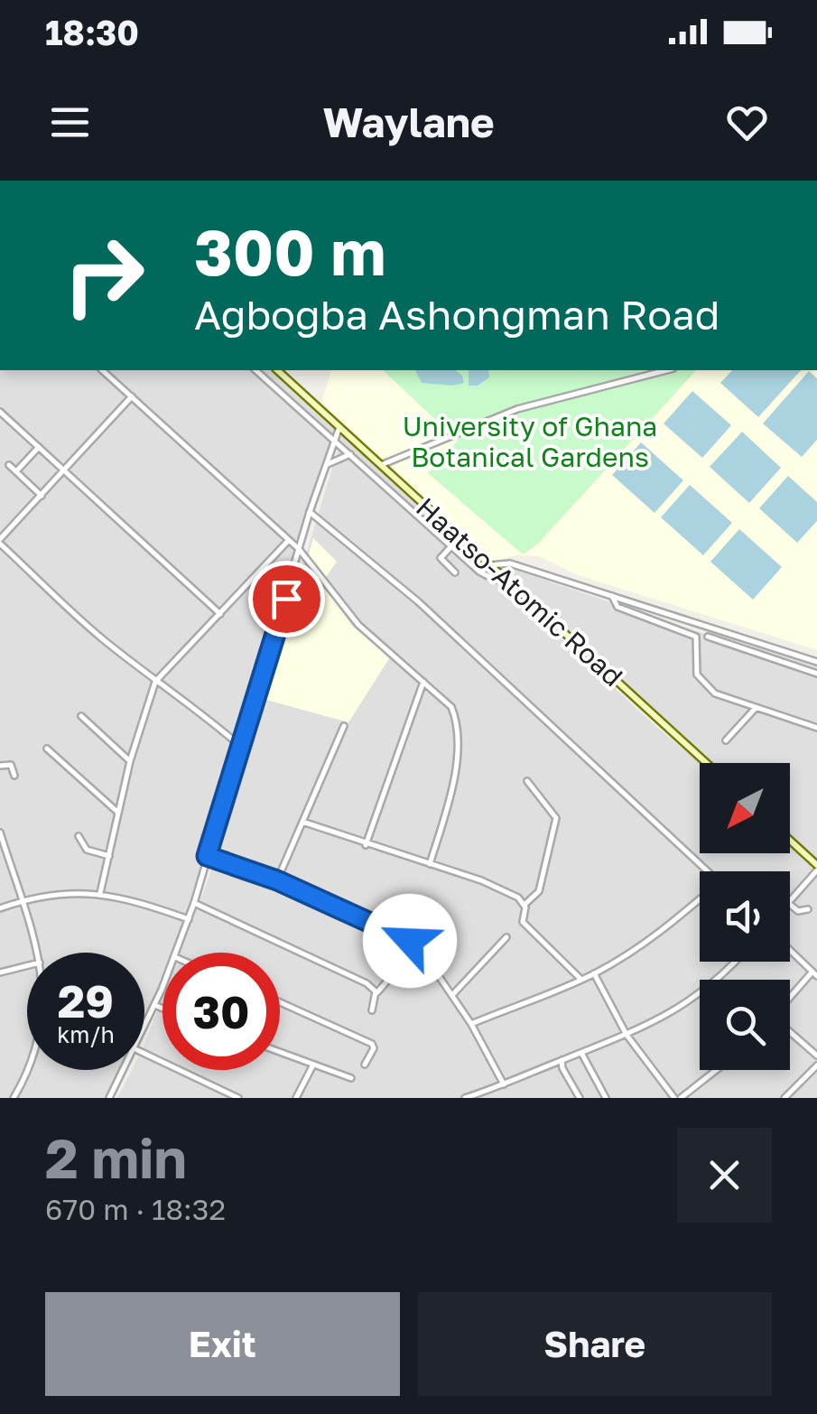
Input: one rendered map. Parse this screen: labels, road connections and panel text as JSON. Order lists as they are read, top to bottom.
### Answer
{
  "streets": {
    "main road": ["Haatso-Atomic Road"]
  },
  "parks": ["University of Ghana Botanical Gardens"],
  "north": "bottom left",
  "page": {
    "status": "18:30",
    "header": "Waylane",
    "turn": ["300 m", "Agbogba Ashongman Road"],
    "speed": "29 km/h",
    "limit": "30",
    "heading": ["2 min", "670 m · 18:32"],
    "buttons": ["Exit", "Share"]
  }
}
